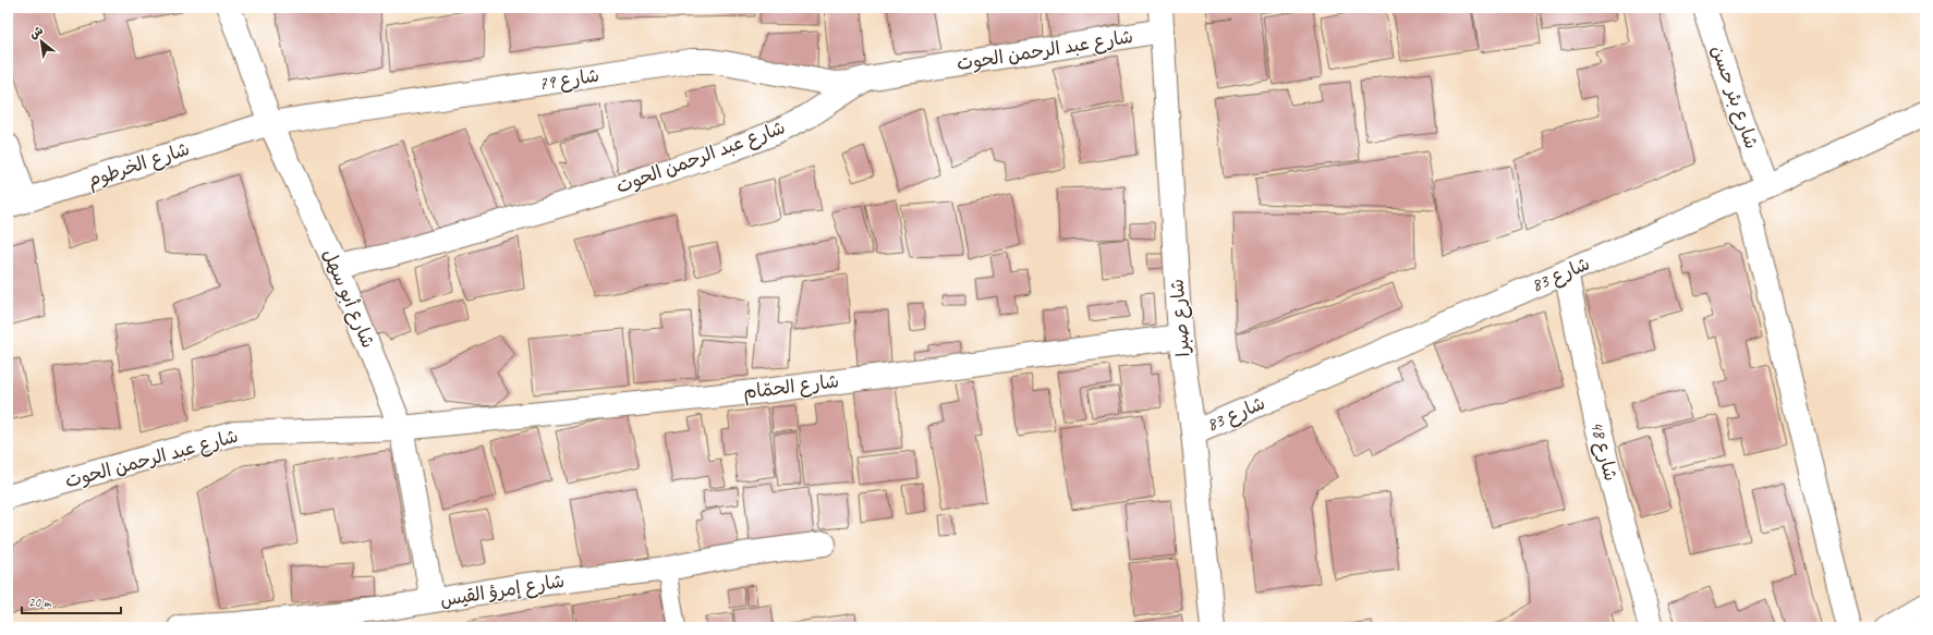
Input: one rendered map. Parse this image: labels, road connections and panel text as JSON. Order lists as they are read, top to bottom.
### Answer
{
  "streets": {
    "street": [
      "شارع عبد الرحمن الحوت",
      "شارع 79",
      "شارع بئر حسن",
      "شارع الخرطوم",
      "شارع 83",
      "شارع أبو سهل",
      "شارع صبرا",
      "شارع الحمّام",
      "شارع 48",
      "شارع إمرؤ القيس"
    ]
  },
  "crossings": [
    ["شارع عبد الرحمن الحوت", "شارع 79"],
    ["شارع عبد الرحمن الحوت", "شارع أبو سهل"],
    ["شارع عبد الرحمن الحوت", "شارع صبرا"],
    ["شارع عبد الرحمن الحوت", "شارع الحمّام"],
    ["شارع 79", "شارع الخرطوم"],
    ["شارع 79", "شارع أبو سهل"],
    ["شارع بئر حسن", "شارع 83"],
    ["شارع الخرطوم", "شارع أبو سهل"],
    ["شارع 83", "شارع صبرا"],
    ["شارع 83", "شارع 48"],
    ["شارع أبو سهل", "شارع الحمّام"],
    ["شارع أبو سهل", "شارع إمرؤ القيس"],
    ["شارع صبرا", "شارع الحمّام"]
  ],
  "scale_bar": "20 m",
  "north": "top left"
}
